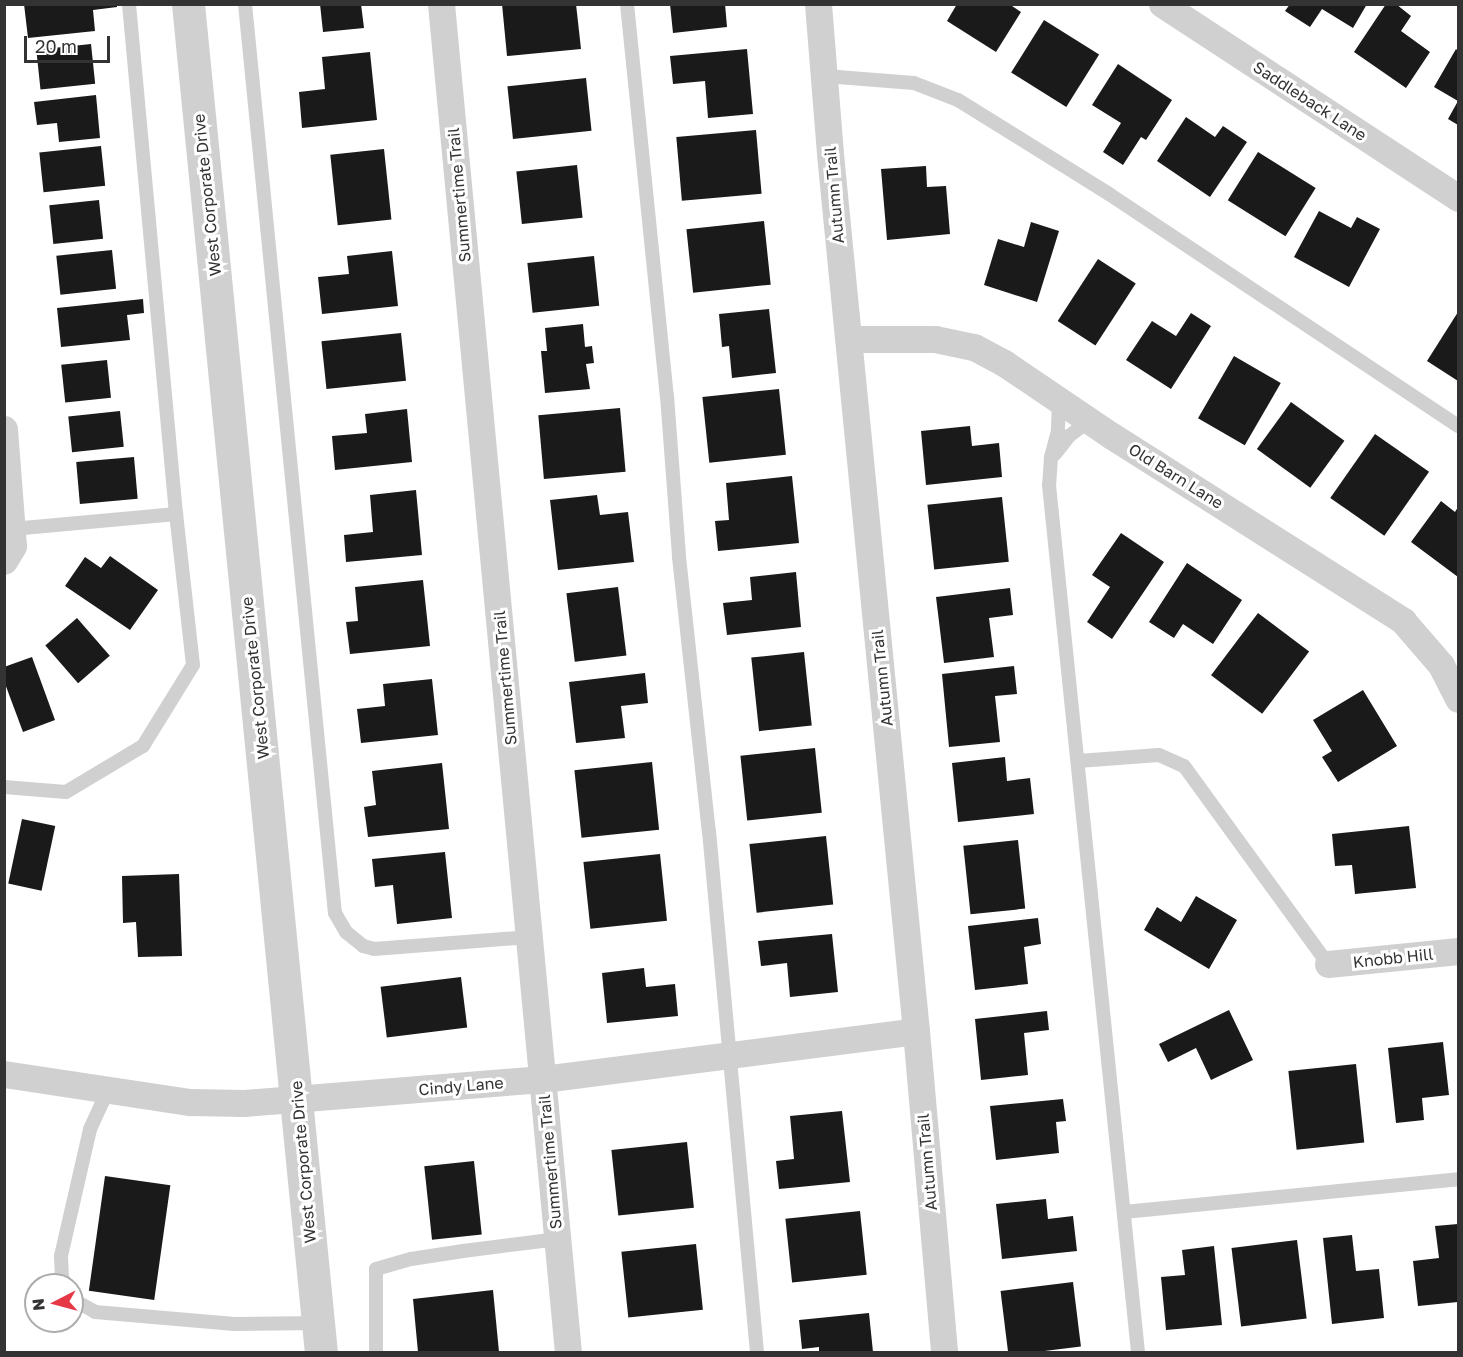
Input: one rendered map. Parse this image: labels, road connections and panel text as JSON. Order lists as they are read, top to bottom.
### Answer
{
  "streets": {
    "street": [
      "Saddleback Lane",
      "West Corporate Drive",
      "Summertime Trail",
      "Autumn Trail",
      "Old Barn Lane",
      "Knobb Hill",
      "Cindy Lane"
    ]
  },
  "crossings": [
    ["West Corporate Drive", "Cindy Lane"],
    ["Summertime Trail", "Cindy Lane"],
    ["Autumn Trail", "Old Barn Lane"],
    ["Autumn Trail", "Cindy Lane"]
  ],
  "scale_bar": "20 m",
  "north": "left"
}
